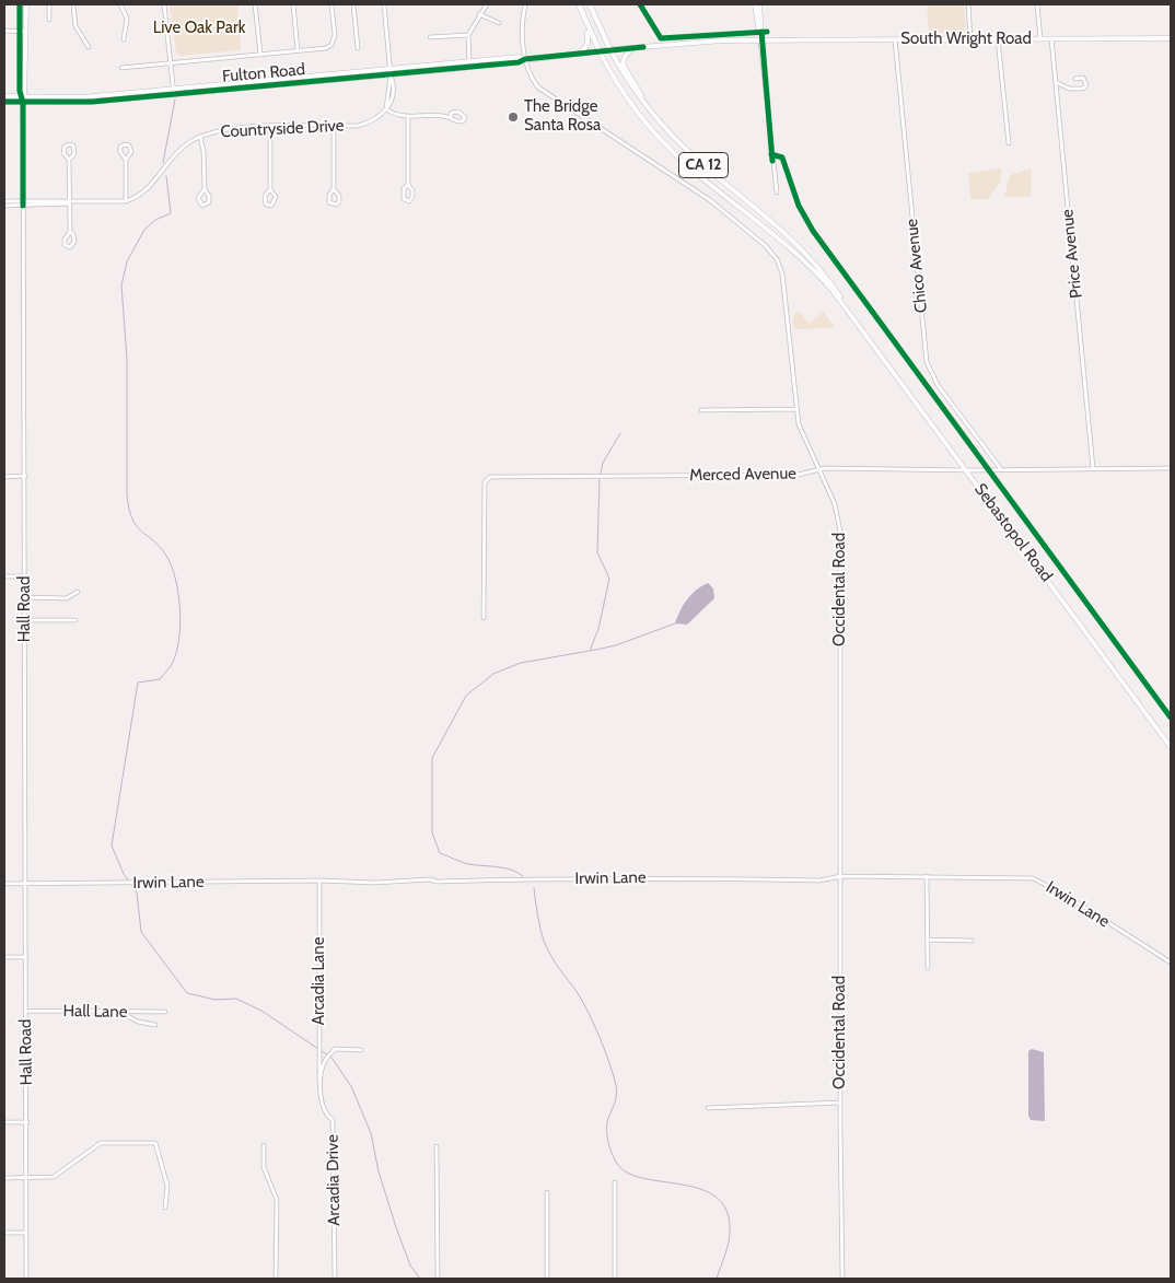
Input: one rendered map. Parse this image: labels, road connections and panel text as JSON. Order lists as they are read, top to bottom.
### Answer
{
  "streets": {
    "highway": ["CA 12"],
    "main road": ["South Wright Road", "Fulton Road", "Sebastopol Road"],
    "street": [
      "Countryside Drive",
      "Price Avenue",
      "Chico Avenue",
      "Merced Avenue",
      "Occidental Road",
      "Hall Road",
      "Irwin Lane",
      "Arcadia Lane",
      "Hall Lane",
      "Arcadia Drive"
    ]
  },
  "crossings": [
    ["South Wright Road", "Fulton Road"],
    ["South Wright Road", "Price Avenue"],
    ["South Wright Road", "Chico Avenue"],
    ["Fulton Road", "CA 12"],
    ["Fulton Road", "Sebastopol Road"],
    ["Fulton Road", "Occidental Road"],
    ["Fulton Road", "Hall Road"],
    ["Countryside Drive", "Hall Road"],
    ["CA 12", "Sebastopol Road"],
    ["Price Avenue", "Merced Avenue"],
    ["Chico Avenue", "Merced Avenue"],
    ["Merced Avenue", "Sebastopol Road"],
    ["Merced Avenue", "Occidental Road"],
    ["Occidental Road", "Irwin Lane"],
    ["Hall Road", "Irwin Lane"],
    ["Hall Road", "Hall Lane"],
    ["Irwin Lane", "Arcadia Lane"]
  ],
  "parks": ["Live Oak Park"],
  "places": ["The Bridge Santa Rosa"]
}
